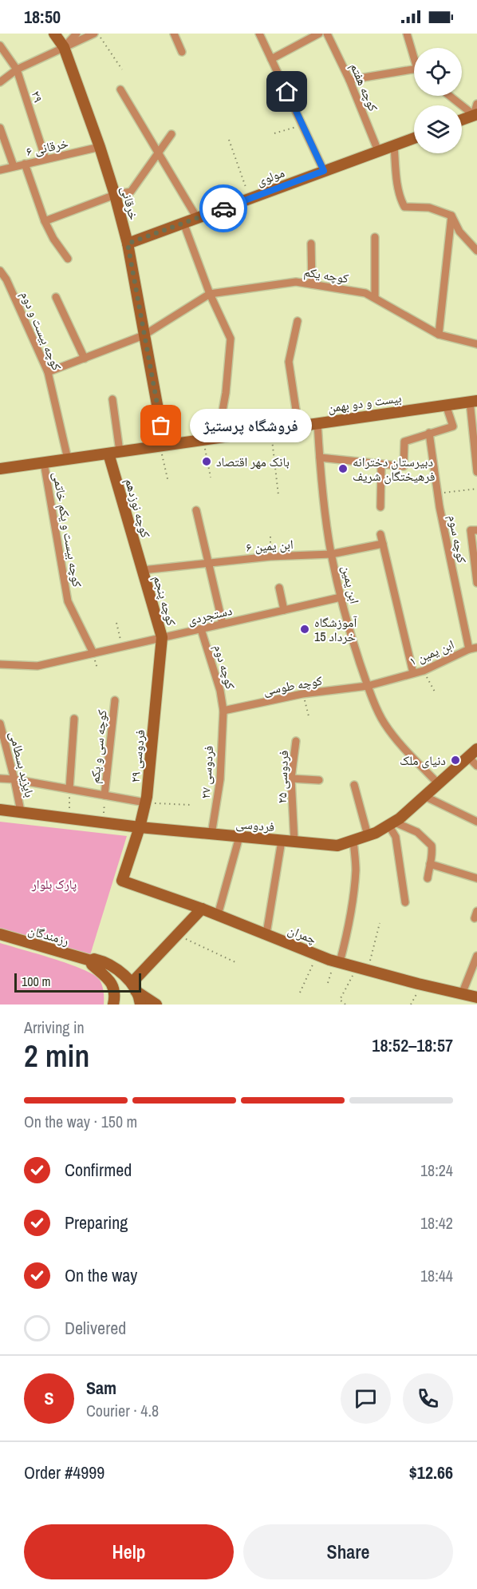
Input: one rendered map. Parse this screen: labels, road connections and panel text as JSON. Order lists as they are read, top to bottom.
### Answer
{
  "streets": {
    "street": [
      "کوچه هفتم",
      "۲۹",
      "خرقانی ۶",
      "مولوی",
      "خرقانی",
      "کوچه یکم",
      "کوچه بیست و دوم",
      "بیست و دو بهمن",
      "کوچه نوزدهم",
      "کوچه بیست و یکم خاتمی",
      "کوچه سوم",
      "ابن یمین ۶",
      "ابن یمین",
      "کوچه پنجم",
      "دستجردی",
      "ابن یمین ۱",
      "کوچه دوم",
      "کوچه طوسی",
      "کوچه سی و یکم",
      "فردوسی ۲۹",
      "بایزید بسطامی",
      "فردوسی ۲۷",
      "فردوسی ۲۵",
      "فردوسی",
      "چمران",
      "رزمندگان"
    ]
  },
  "crossings": [
    ["کوچه هفتم", "مولوی"],
    ["۲۹", "خرقانی ۶"],
    ["خرقانی ۶", "خرقانی"],
    ["مولوی", "خرقانی"],
    ["خرقانی", "کوچه یکم"],
    ["خرقانی", "بیست و دو بهمن"],
    ["کوچه بیست و دوم", "بیست و دو بهمن"],
    ["بیست و دو بهمن", "کوچه نوزدهم"],
    ["بیست و دو بهمن", "کوچه بیست و یکم خاتمی"],
    ["بیست و دو بهمن", "ابن یمین"],
    ["کوچه نوزدهم", "کوچه پنجم"],
    ["کوچه بیست و یکم خاتمی", "دستجردی"],
    ["کوچه سوم", "ابن یمین ۱"],
    ["ابن یمین ۶", "ابن یمین"],
    ["ابن یمین", "دستجردی"],
    ["ابن یمین", "ابن یمین ۱"],
    ["ابن یمین", "کوچه طوسی"],
    ["ابن یمین", "فردوسی"],
    ["کوچه پنجم", "دستجردی"],
    ["کوچه پنجم", "فردوسی ۲۹"],
    ["دستجردی", "کوچه دوم"],
    ["دستجردی", "فردوسی ۲۹"],
    ["ابن یمین ۱", "کوچه طوسی"],
    ["کوچه دوم", "کوچه طوسی"],
    ["کوچه دوم", "فردوسی ۲۷"],
    ["کوچه طوسی", "فردوسی ۲۷"],
    ["فردوسی ۲۹", "فردوسی"],
    ["فردوسی ۲۹", "چمران"],
    ["بایزید بسطامی", "فردوسی"],
    ["فردوسی ۲۷", "فردوسی"],
    ["فردوسی ۲۵", "فردوسی"]
  ],
  "parks": ["پارک بلوار"],
  "places": [
    "فروشگاه پرستيژ",
    "بانک مهر اقتصاد",
    "دبیرستان دخترانه فرهیختگان شریف",
    "آموزشگاه 15 خرداد",
    "دنیای ملک"
  ],
  "scale_bar": "100 m",
  "page": {
    "status": "18:50",
    "bubble": "فروشگاه پرستيژ",
    "scale": "100 m",
    "heading": ["2 min", "Arriving in", "18:52–18:57"],
    "panel": [
      "Sam",
      "Courier · 4.8",
      "Order #4999",
      "$12.66"
    ],
    "bar": "On the way · 150 m",
    "list": [
      ["Confirmed", "18:24"],
      ["Preparing", "18:42"],
      ["On the way", "18:44"],
      "Delivered"
    ],
    "round": "S",
    "buttons": ["Help", "Share"]
  }
}
